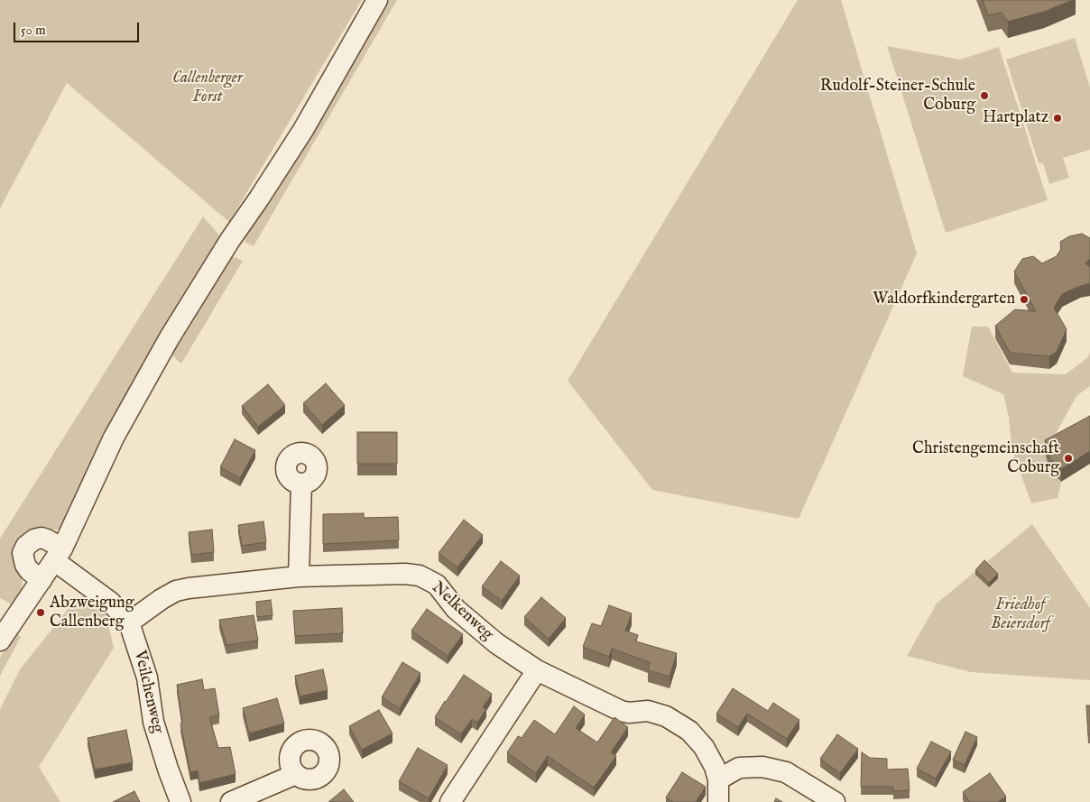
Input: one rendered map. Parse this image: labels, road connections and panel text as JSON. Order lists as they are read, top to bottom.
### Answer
{
  "streets": {
    "street": ["Nelkenweg", "Veilchenweg"]
  },
  "crossings": [
    ["Nelkenweg", "Veilchenweg"]
  ],
  "parks": ["Callenberger Forst", "Friedhof Beiersdorf"],
  "places": [
    "Rudolf-Steiner-Schule Coburg",
    "Hartplatz",
    "Waldorfkindergarten",
    "Christengemeinschaft Coburg",
    "Abzweigung Callenberg"
  ],
  "scale_bar": "50 m"
}
